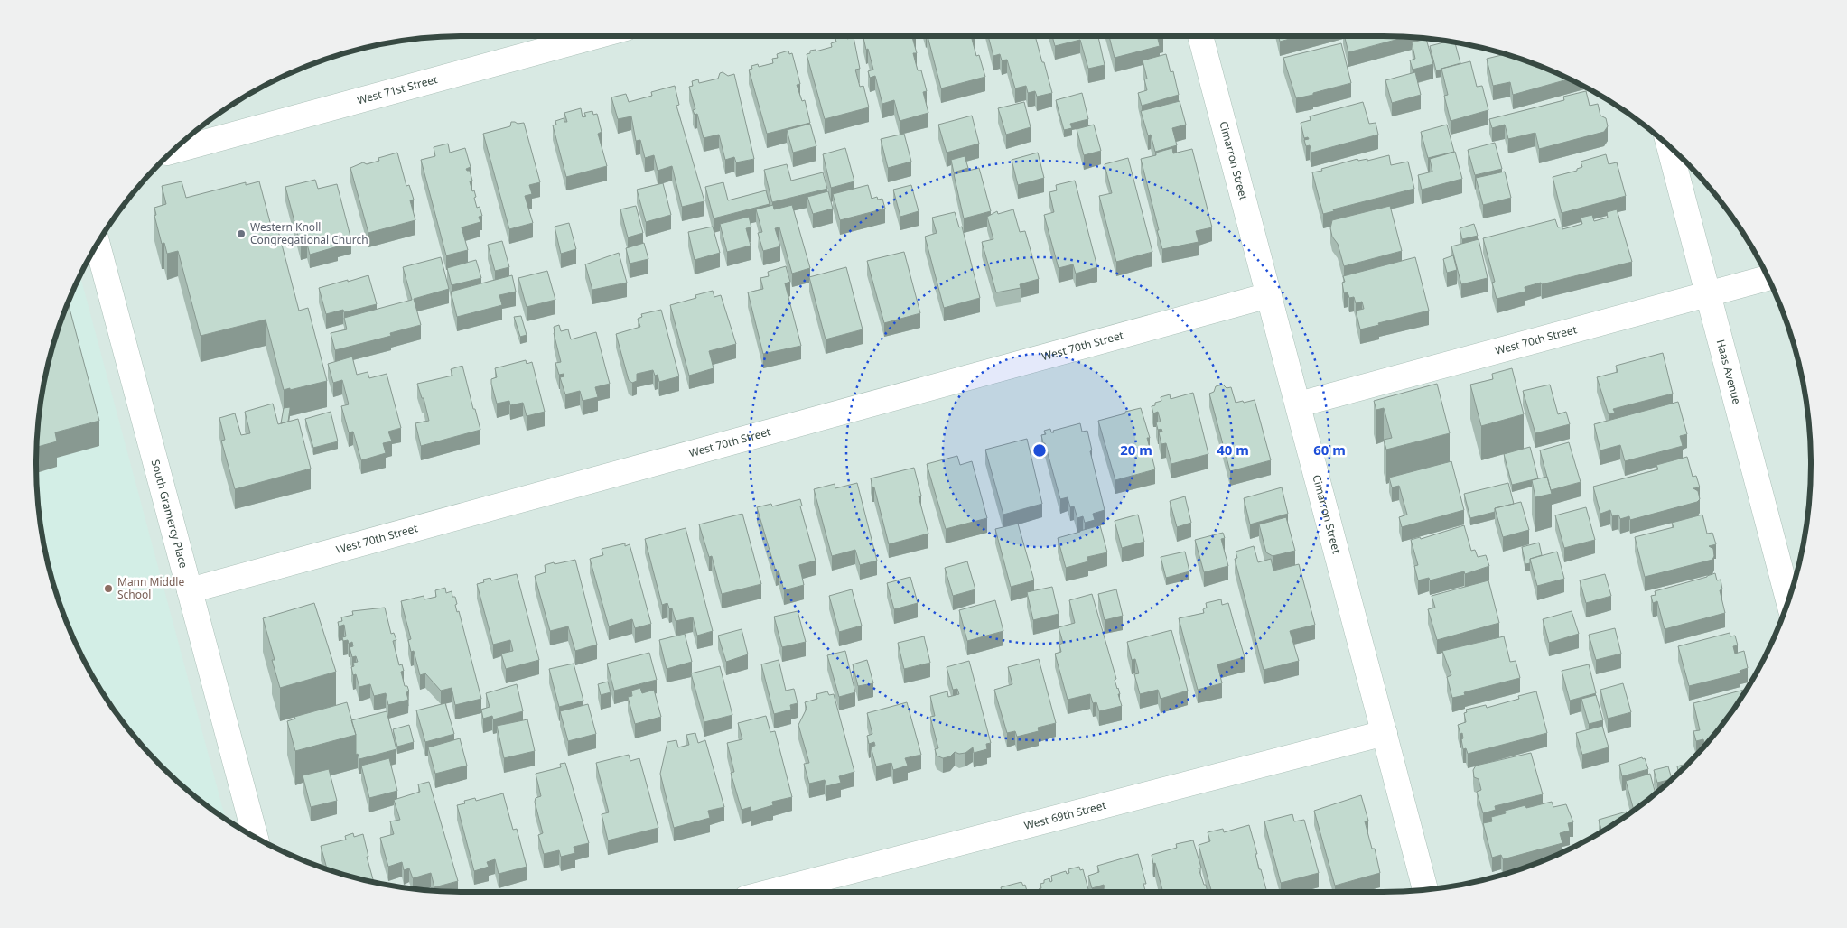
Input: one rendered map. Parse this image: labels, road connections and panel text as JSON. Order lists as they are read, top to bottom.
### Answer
{
  "streets": {
    "street": [
      "West 71st Street",
      "Cimarron Street",
      "West 70th Street",
      "Haas Avenue",
      "South Gramercy Place",
      "West 69th Street"
    ]
  },
  "crossings": [
    ["Cimarron Street", "West 70th Street"],
    ["Cimarron Street", "West 69th Street"],
    ["West 70th Street", "Haas Avenue"],
    ["West 70th Street", "South Gramercy Place"]
  ],
  "places": ["Western Knoll Congregational Church", "Mann Middle School"],
  "rings": ["20 m", "40 m", "60 m"]
}
